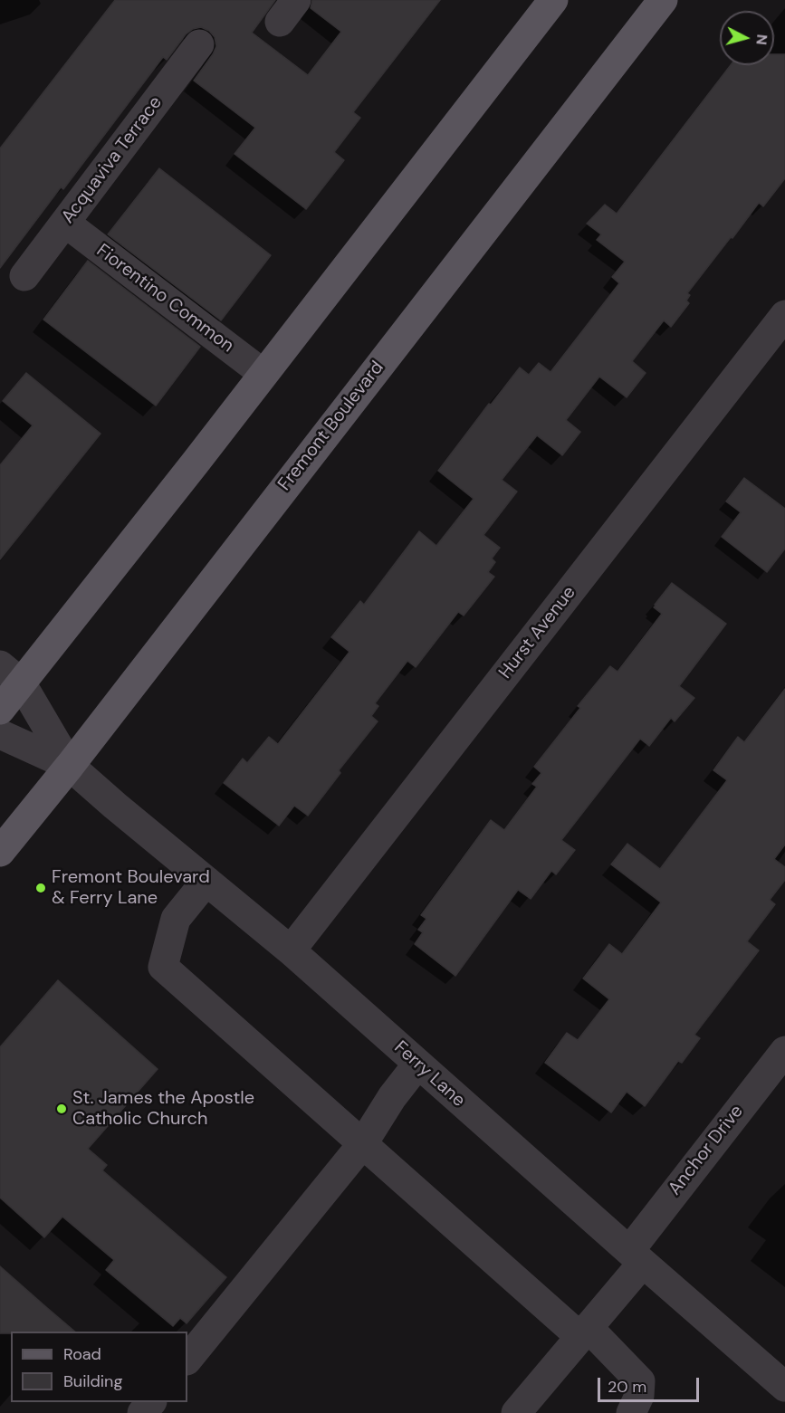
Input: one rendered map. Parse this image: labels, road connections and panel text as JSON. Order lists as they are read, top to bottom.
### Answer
{
  "streets": {
    "main road": ["Fremont Boulevard"],
    "street": [
      "Acquaviva Terrace",
      "Fiorentino Common",
      "Hurst Avenue",
      "Ferry Lane",
      "Anchor Drive"
    ]
  },
  "crossings": [
    ["Acquaviva Terrace", "Fiorentino Common"],
    ["Fremont Boulevard", "Ferry Lane"],
    ["Hurst Avenue", "Ferry Lane"],
    ["Ferry Lane", "Anchor Drive"]
  ],
  "places": ["Fremont Boulevard & Ferry Lane", "St. James the Apostle Catholic Church"],
  "legend": ["Road", "Building"],
  "scale_bar": "20 m",
  "north": "right"
}
